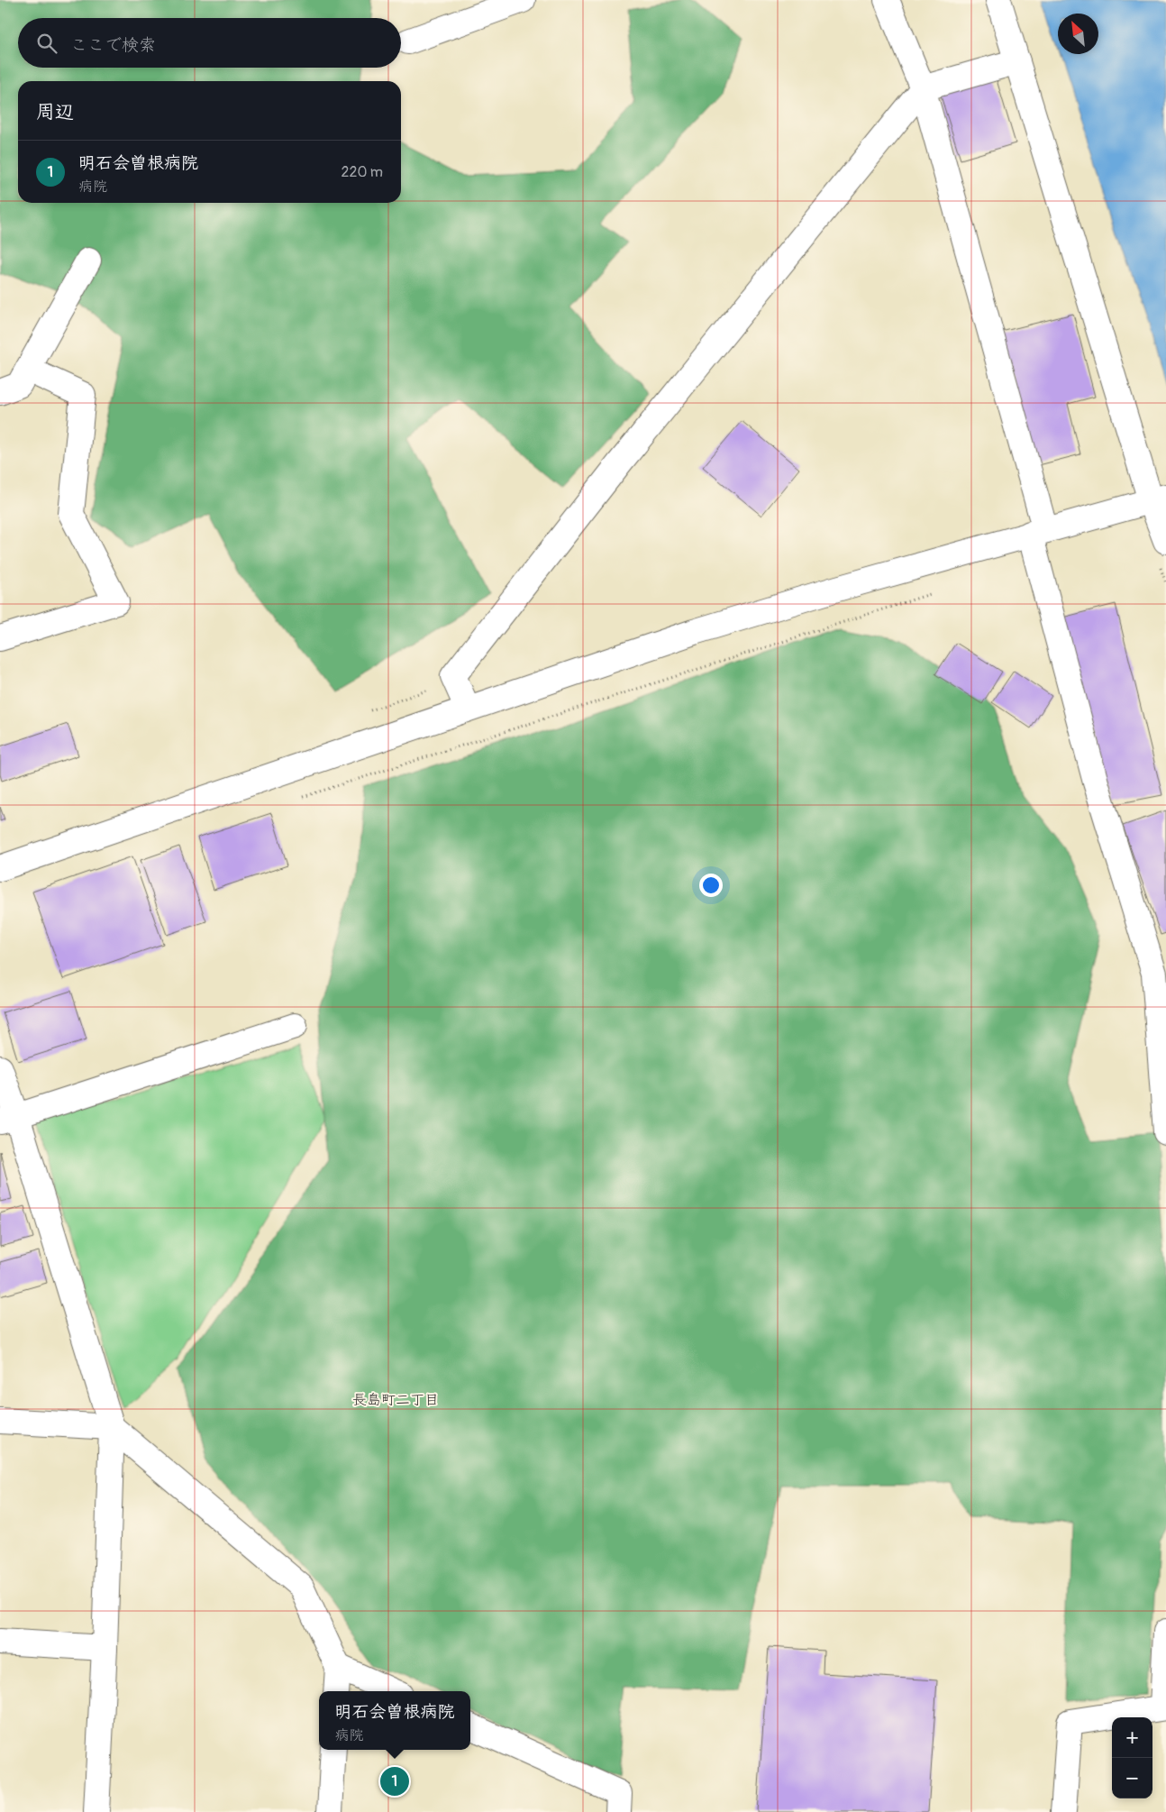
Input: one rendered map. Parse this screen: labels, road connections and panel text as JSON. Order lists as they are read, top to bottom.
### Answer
{
  "districts": ["長島町二丁目"],
  "north": "top left",
  "page": {
    "search": "ここで検索",
    "heading": "周辺",
    "list": [
      {
        "mark": "1",
        "name": "明石会曽根病院",
        "note": "病院",
        "value": "220 m"
      }
    ],
    "popup": ["明石会曽根病院", "病院"],
    "map_buttons": ["+", "−"],
    "pins": "1"
  }
}
